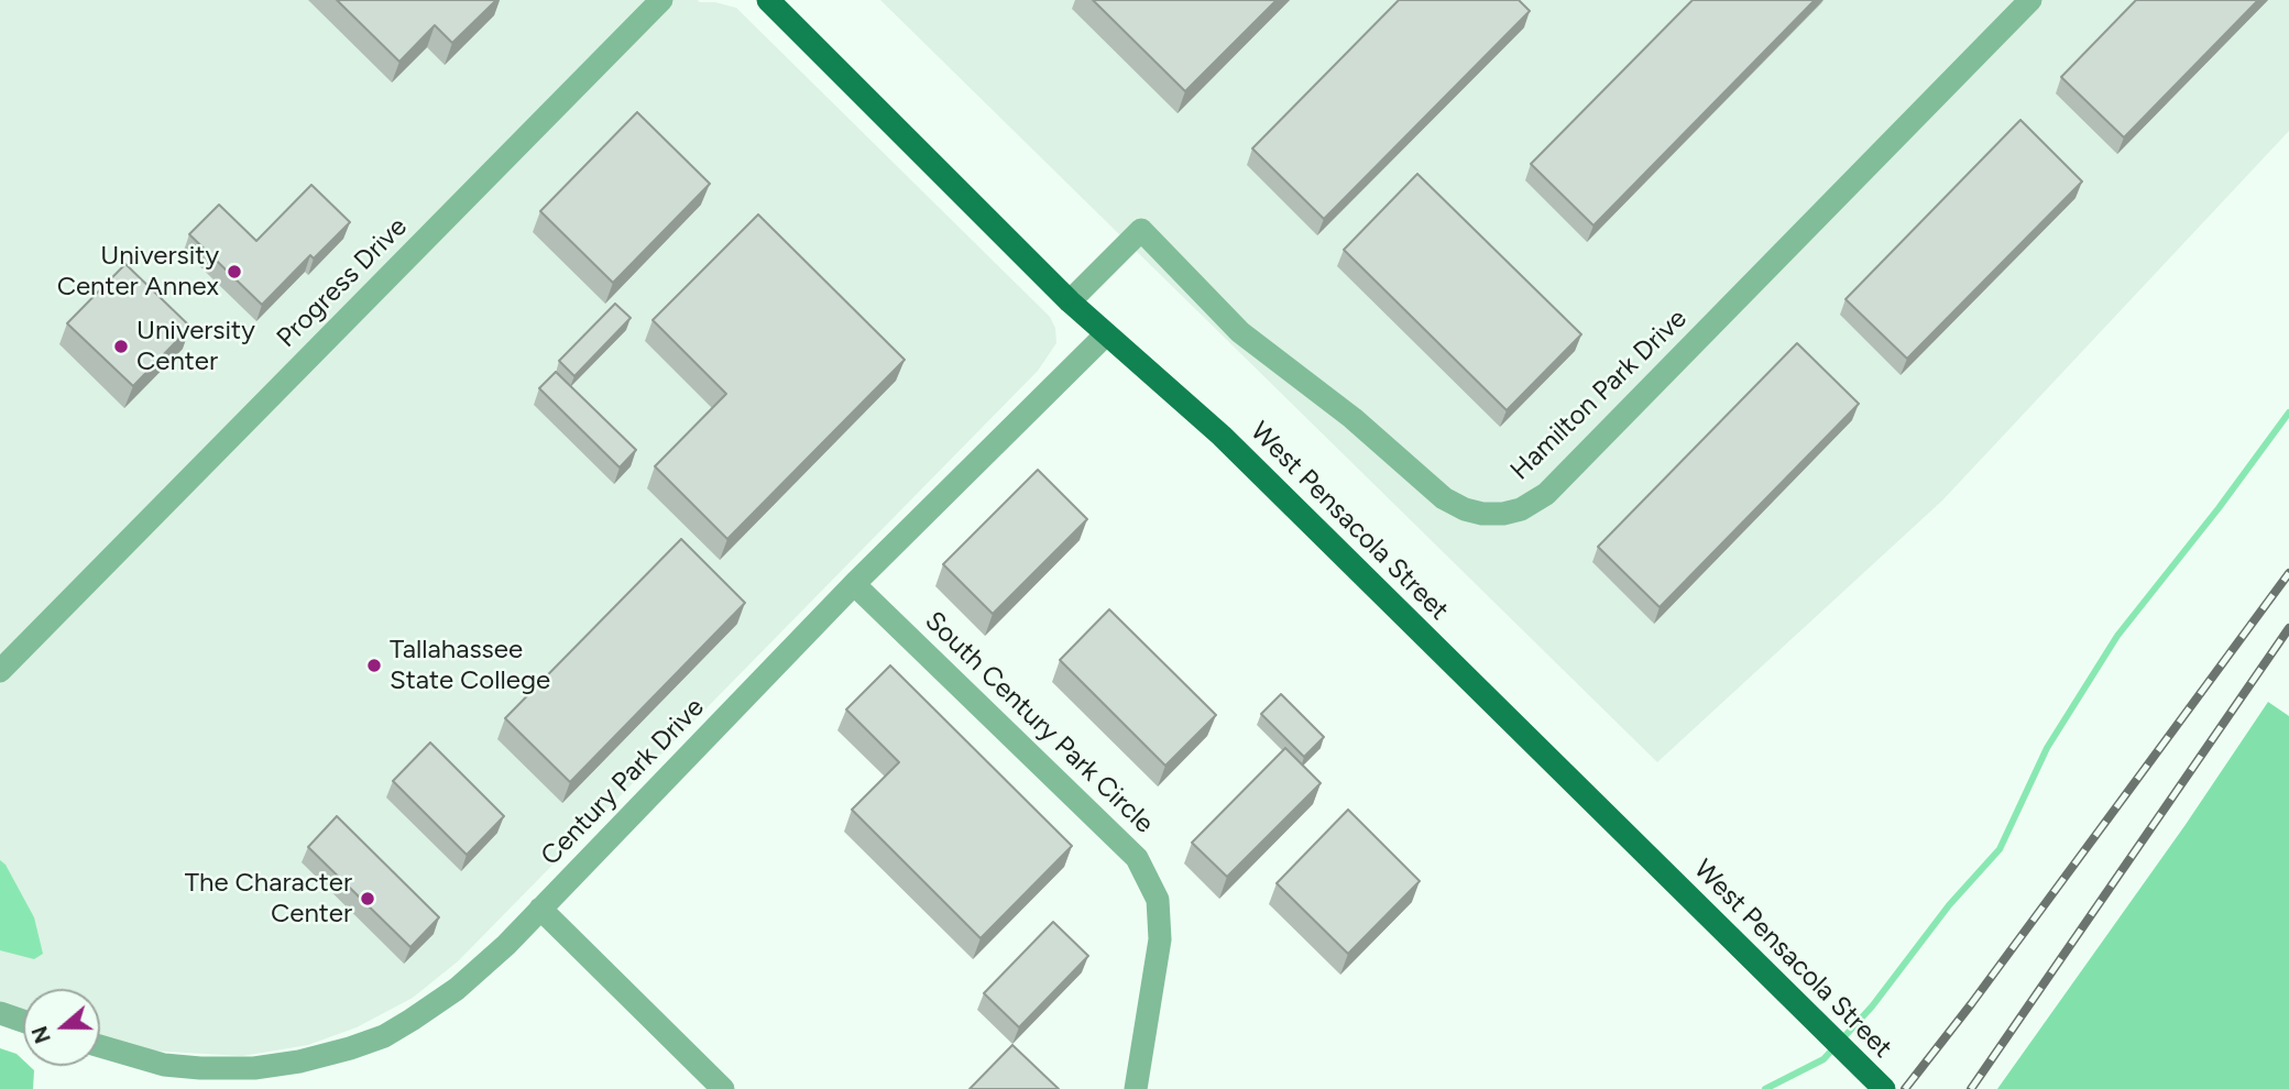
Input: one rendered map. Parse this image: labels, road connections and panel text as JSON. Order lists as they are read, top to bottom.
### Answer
{
  "streets": {
    "main road": ["West Pensacola Street"],
    "street": [
      "Progress Drive",
      "Hamilton Park Drive",
      "South Century Park Circle",
      "Century Park Drive"
    ]
  },
  "crossings": [
    ["Hamilton Park Drive", "West Pensacola Street"],
    ["West Pensacola Street", "Century Park Drive"],
    ["South Century Park Circle", "Century Park Drive"]
  ],
  "places": [
    "University Center Annex",
    "University Center",
    "Tallahassee State College",
    "The Character Center"
  ],
  "north": "left"
}
